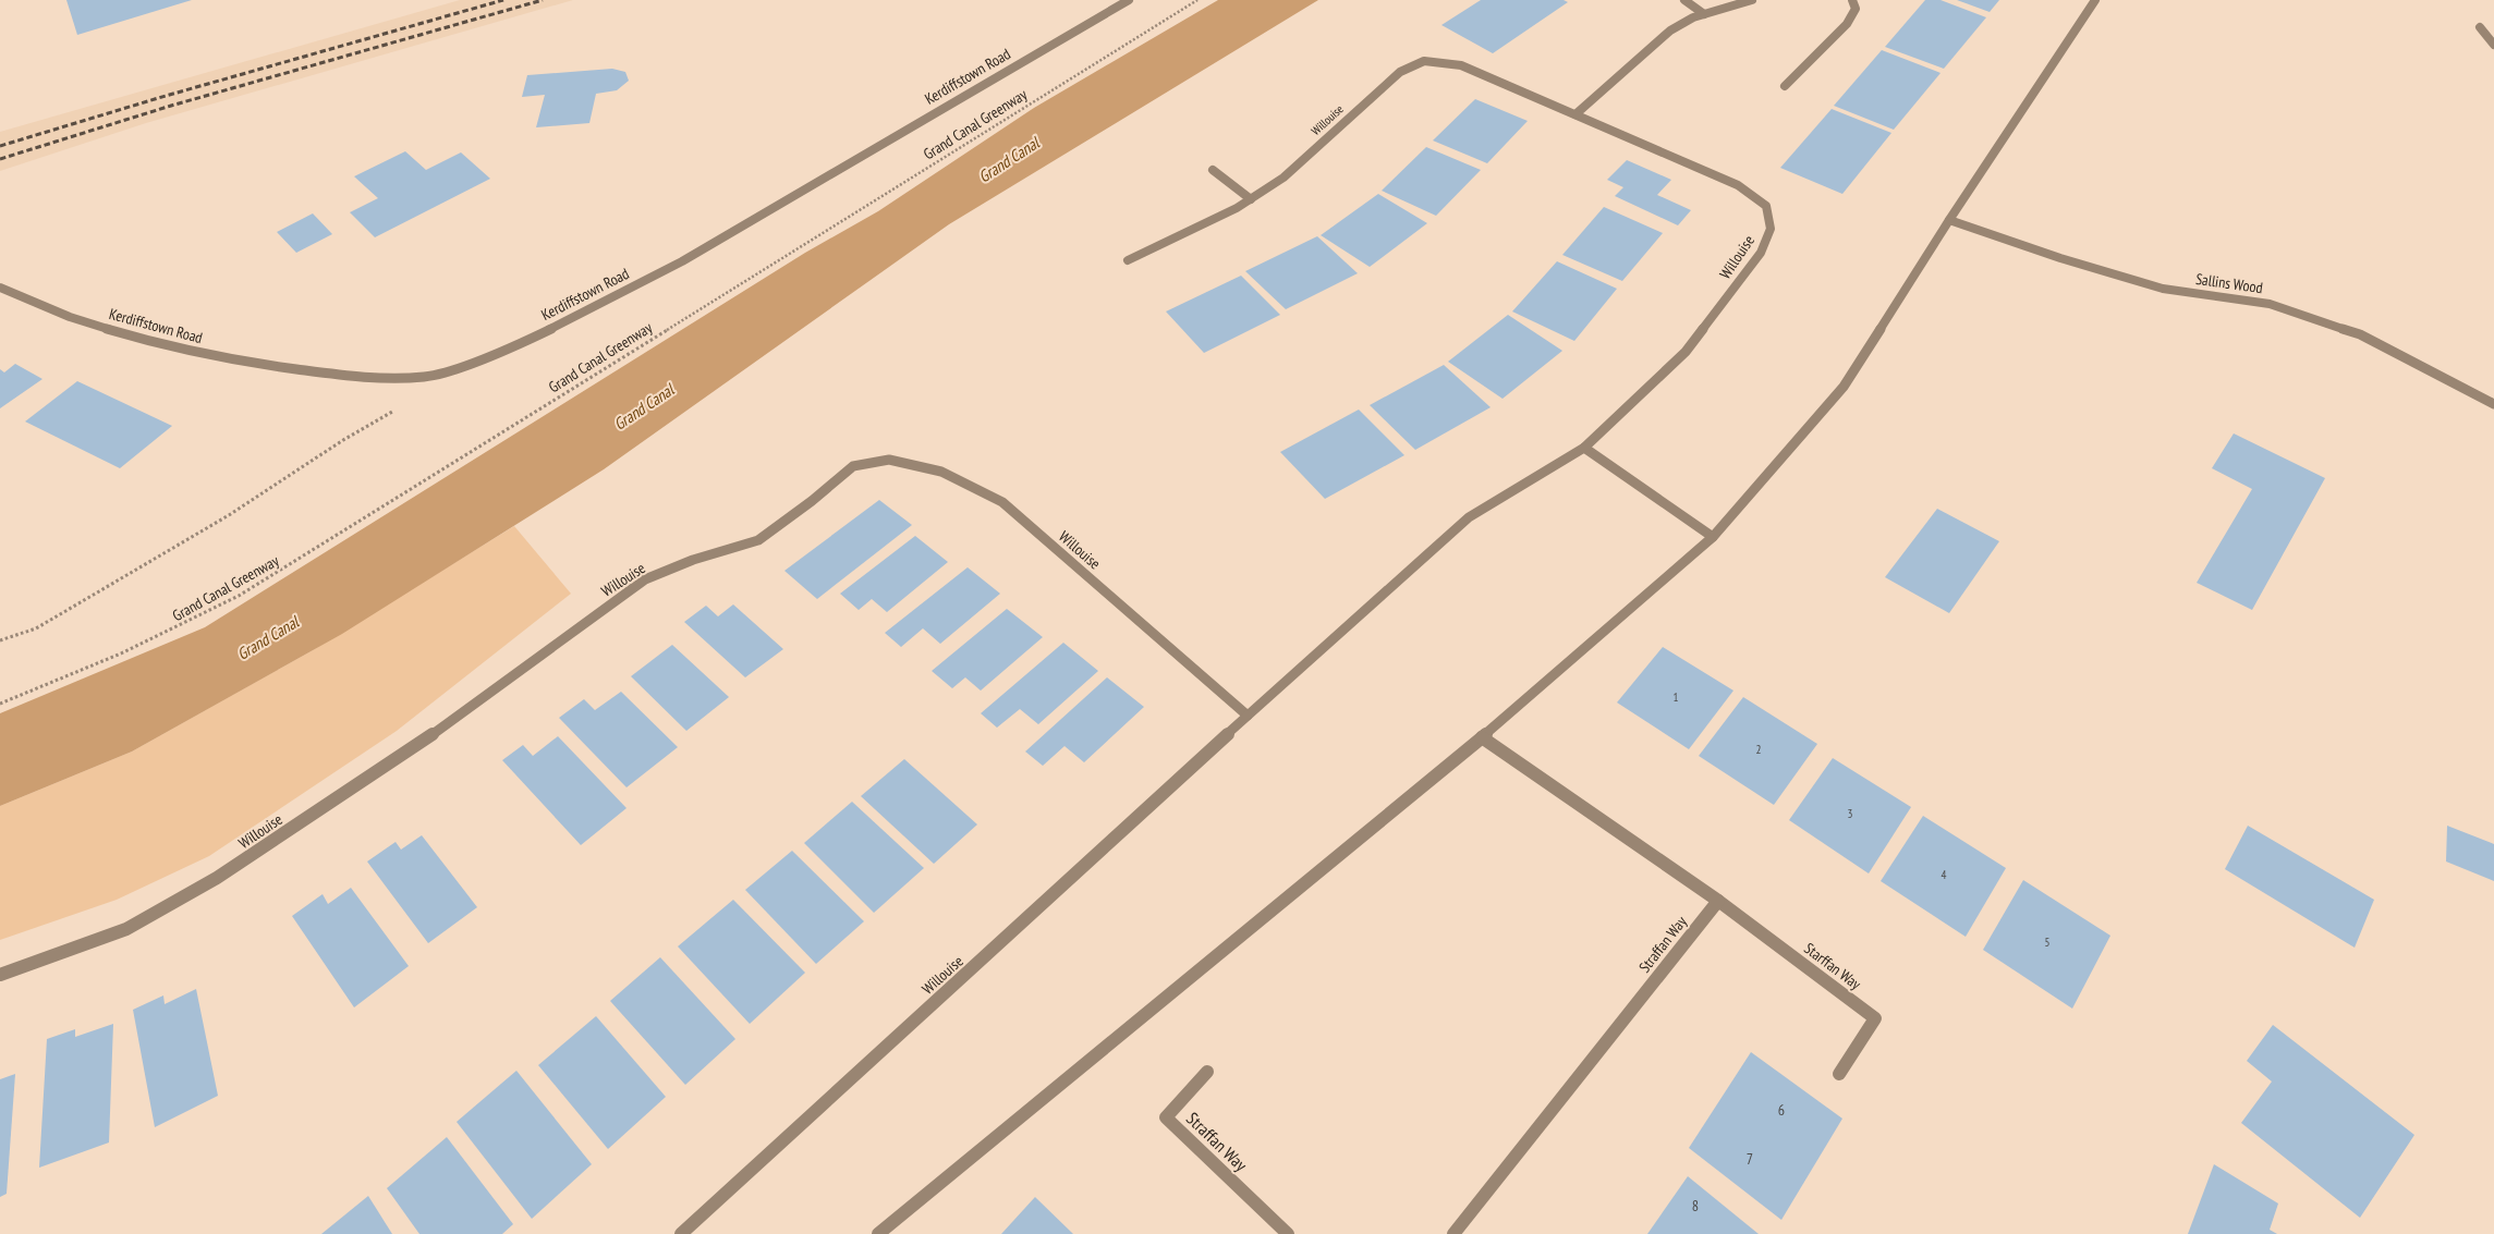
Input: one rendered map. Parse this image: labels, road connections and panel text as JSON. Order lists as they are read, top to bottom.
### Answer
{
  "streets": {
    "street": [
      "Kerdiffstown Road",
      "Willouise",
      "Sallins Wood",
      "Straffan Way",
      "Starffan Way"
    ],
    "path": ["Grand Canal Greenway"]
  },
  "crossings": [
    ["Straffan Way", "Starffan Way"]
  ],
  "water": ["Grand Canal"],
  "house_numbers": [
    "1",
    "2",
    "3",
    "4",
    "5",
    "6",
    "7",
    "8"
  ]
}
